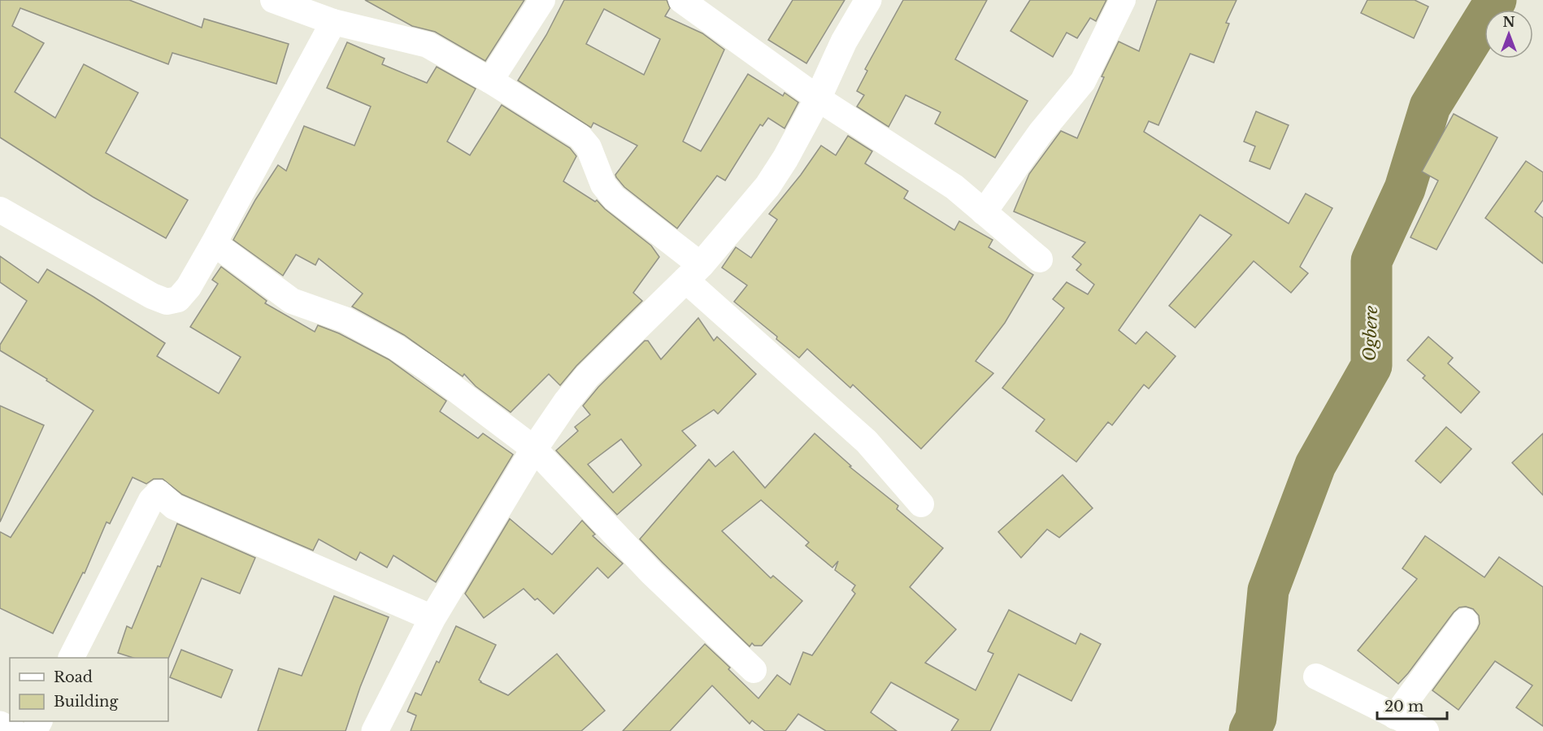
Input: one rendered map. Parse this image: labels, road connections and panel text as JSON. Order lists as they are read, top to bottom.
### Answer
{
  "water": ["Ogbere"],
  "legend": ["Road", "Building"],
  "scale_bar": "20 m",
  "north": "top"
}
